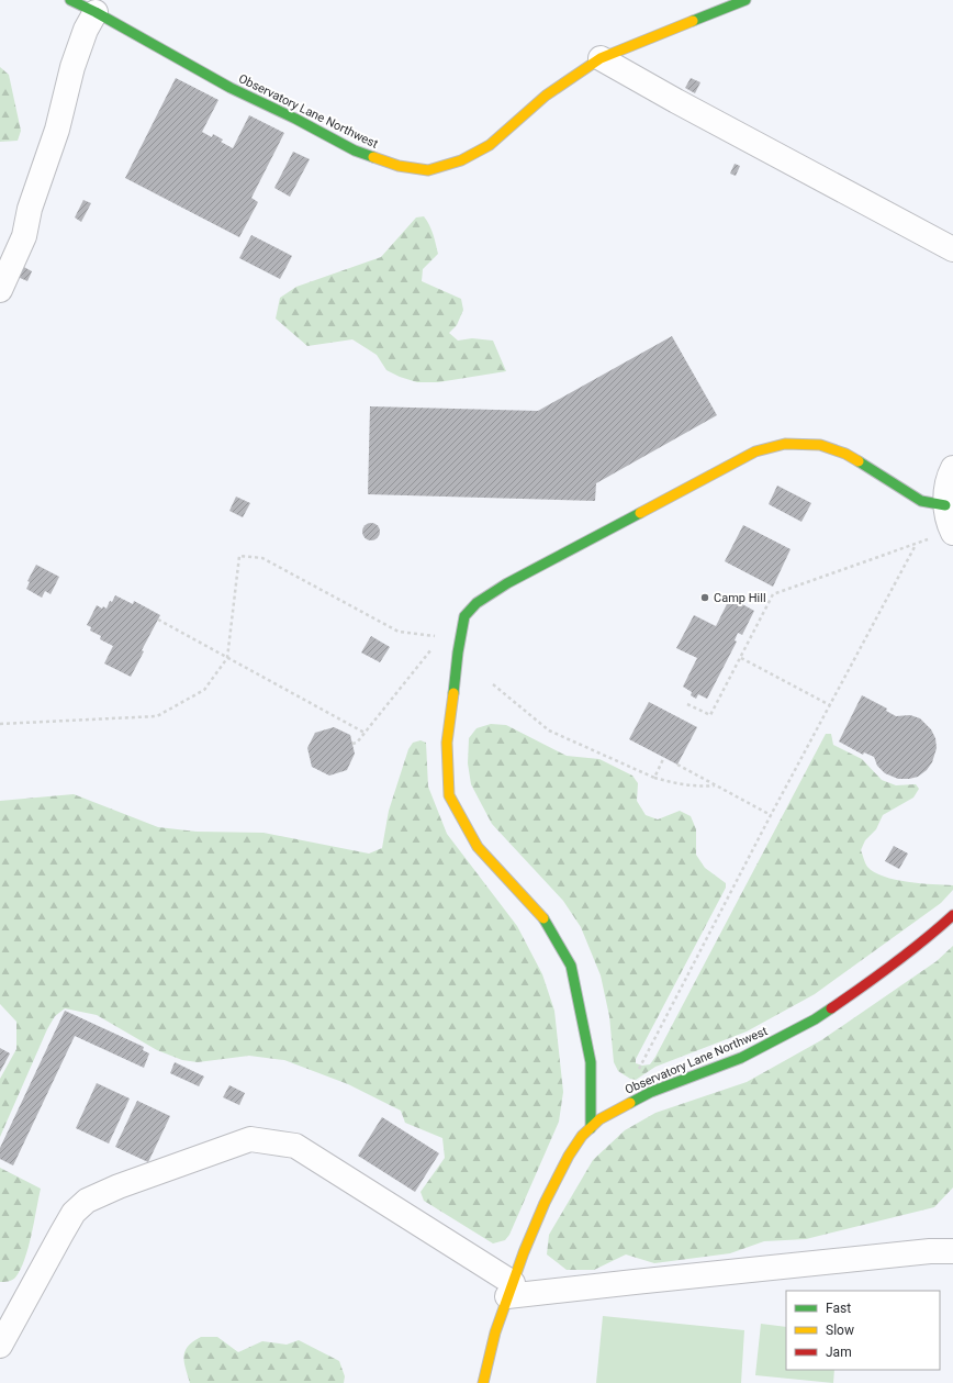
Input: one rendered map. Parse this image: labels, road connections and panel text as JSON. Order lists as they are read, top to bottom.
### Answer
{
  "streets": {
    "street": ["Observatory Lane Northwest"]
  },
  "places": ["Camp Hill"],
  "legend": ["Fast", "Slow", "Jam"]
}
